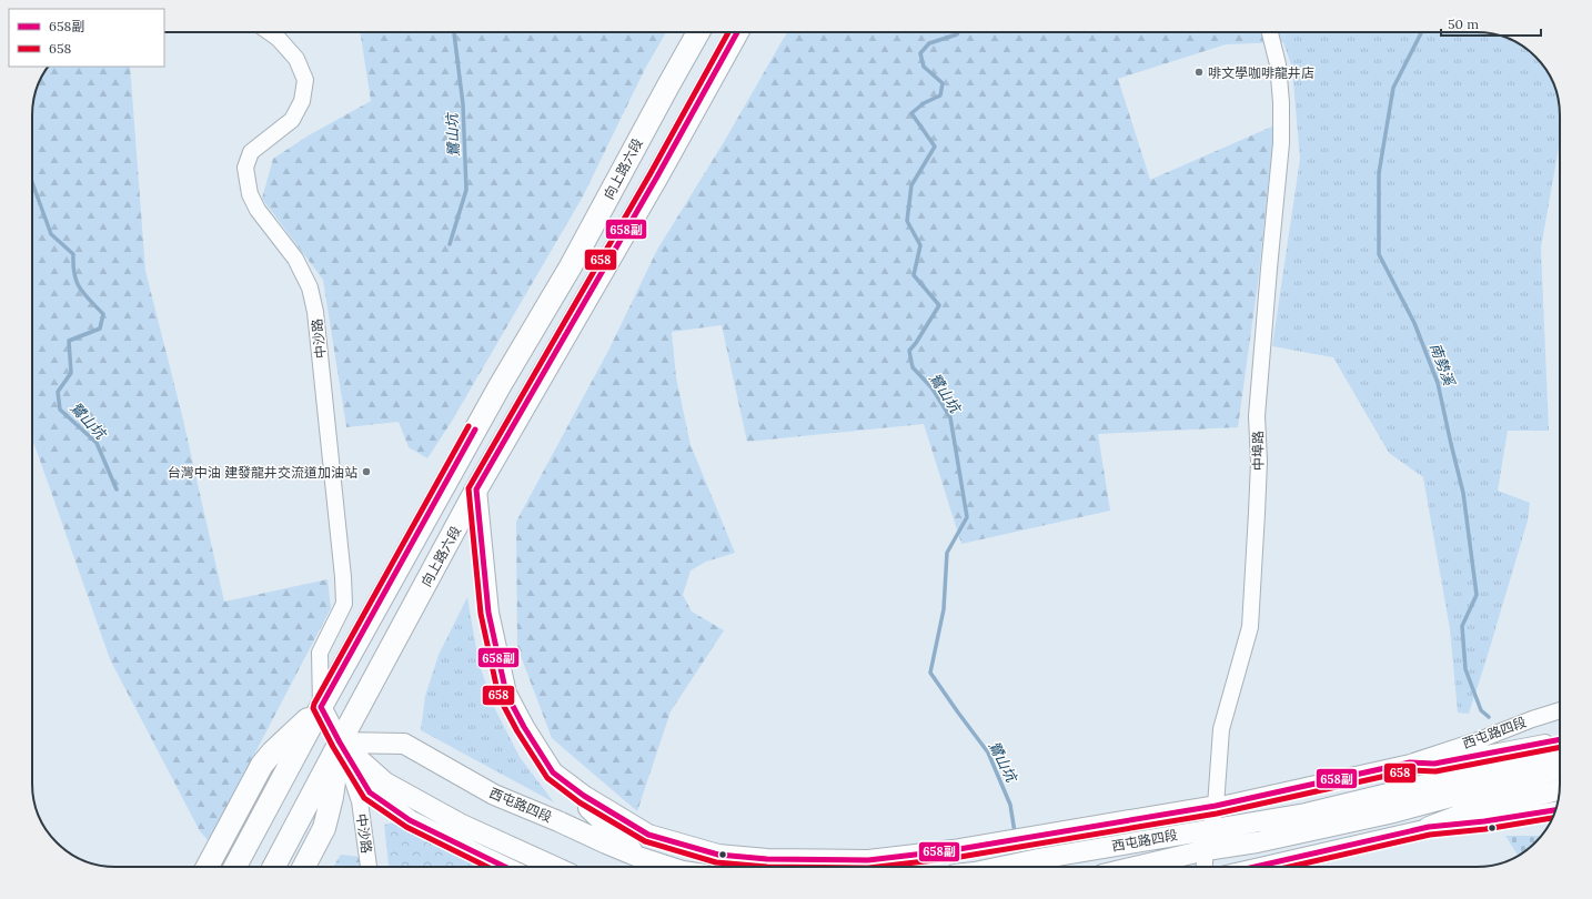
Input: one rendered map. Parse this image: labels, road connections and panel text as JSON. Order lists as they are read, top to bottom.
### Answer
{
  "streets": {
    "main road": ["向上路六段"],
    "street": ["中沙路", "中埠路", "西屯路四段"]
  },
  "crossings": [
    ["向上路六段", "中沙路"],
    ["向上路六段", "西屯路四段"],
    ["中沙路", "西屯路四段"],
    ["中埠路", "西屯路四段"]
  ],
  "water": ["鷺山坑", "南勢溪"],
  "places": ["啡文學咖啡龍井店", "台灣中油 建發龍井交流道加油站"],
  "lines": ["transit line 658副", "transit line 658"],
  "legend": ["658副", "658"],
  "scale_bar": "50 m"
}
